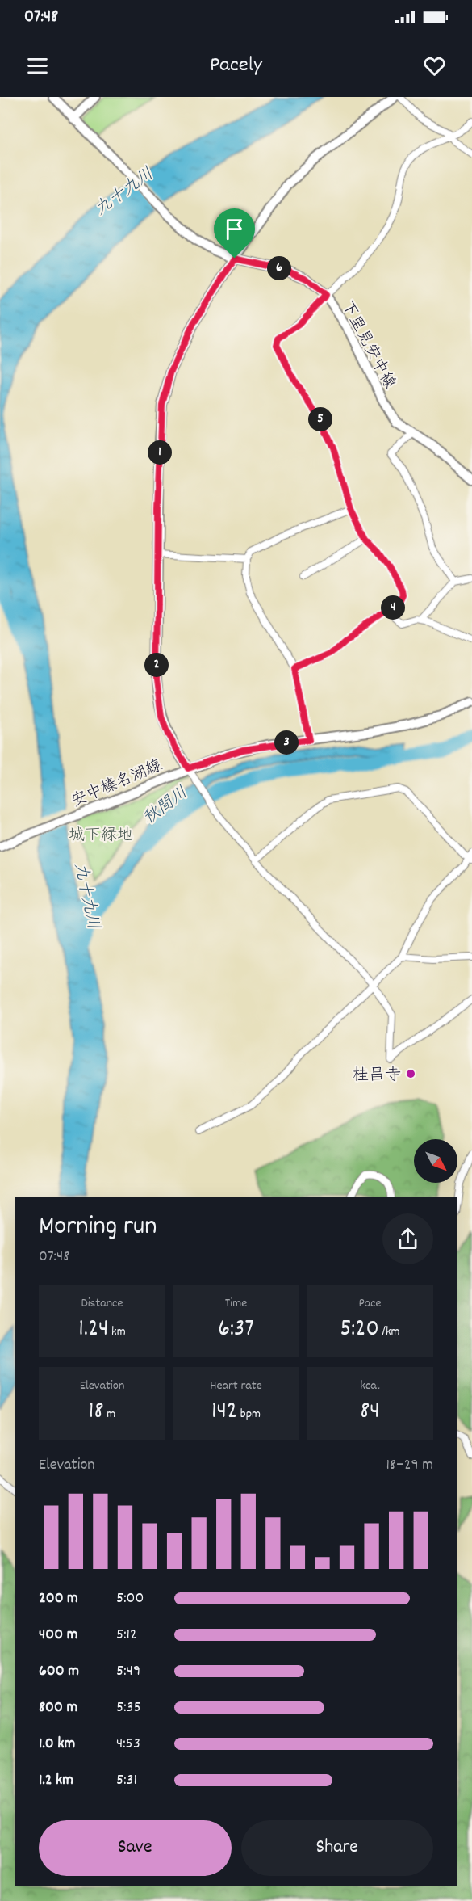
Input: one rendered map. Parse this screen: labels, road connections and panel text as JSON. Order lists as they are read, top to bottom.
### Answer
{
  "streets": {
    "main road": ["下里見安中線", "安中榛名湖線"]
  },
  "water": ["九十九川", "秋間川"],
  "parks": ["城下緑地"],
  "places": ["桂昌寺"],
  "north": "bottom right",
  "page": {
    "status": "07:48",
    "header": "Pacely",
    "pins": [
      "6",
      "5",
      "1",
      "4",
      "2",
      "3"
    ],
    "heading": ["Morning run", "07:48"],
    "stats": [
      ["Distance", "1.24 km"],
      ["Time", "6:37"],
      ["Pace", "5:20 /km"],
      ["Elevation", "18 m"],
      ["Heart rate", "142 bpm"],
      ["kcal", "84"]
    ],
    "chart": ["Elevation", "18–29 m"],
    "list": [
      {
        "name": "200 m",
        "note": "5:00"
      },
      {
        "name": "400 m",
        "note": "5:12"
      },
      {
        "name": "600 m",
        "note": "5:49"
      },
      {
        "name": "800 m",
        "note": "5:35"
      },
      {
        "name": "1.0 km",
        "note": "4:53"
      },
      {
        "name": "1.2 km",
        "note": "5:31"
      }
    ],
    "buttons": ["Save", "Share"]
  }
}
